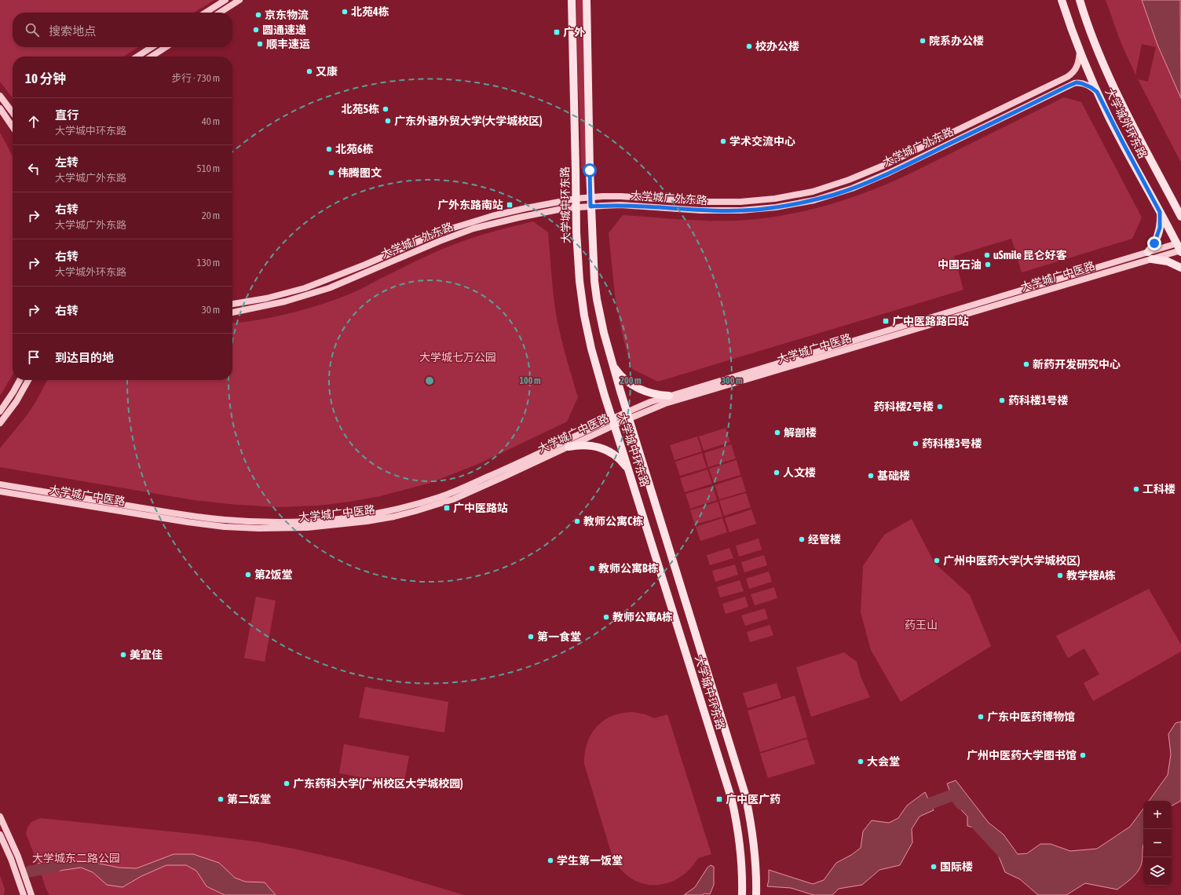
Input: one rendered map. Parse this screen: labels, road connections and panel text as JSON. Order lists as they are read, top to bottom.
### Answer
{
  "streets": {
    "main road": [
      "大学城外环东路",
      "大学城广外东路",
      "大学城中环东路",
      "大学城广中医路"
    ]
  },
  "crossings": [
    ["大学城外环东路", "大学城广外东路"],
    ["大学城外环东路", "大学城广中医路"],
    ["大学城广外东路", "大学城中环东路"],
    ["大学城中环东路", "大学城广中医路"]
  ],
  "parks": ["大学城七万公园", "药王山", "大学城东二路公园"],
  "places": {
    "other": [
      "北苑4栋",
      "京东物流",
      "圆通速递",
      "院系办公楼",
      "顺丰速运",
      "校办公楼",
      "又康",
      "北苑5栋",
      "广东外语外贸大学(大学城校区)",
      "学术交流中心",
      "北苑6栋",
      "伟腾图文",
      "uSmile 昆仑好客",
      "中国石油",
      "新药开发研究中心",
      "药科楼1号楼",
      "药科楼2号楼",
      "解剖楼",
      "药科楼3号楼",
      "人文楼",
      "基础楼",
      "工科楼",
      "教师公寓C栋",
      "经管楼",
      "广州中医药大学(大学城校区)",
      "教师公寓B栋",
      "第2饭堂",
      "教学楼A栋",
      "教师公寓A栋",
      "第一食堂",
      "美宜佳",
      "广东中医药博物馆",
      "广州中医药大学图书馆",
      "大会堂",
      "广东药科大学(广州校区大学城校园)",
      "第二饭堂",
      "学生第一饭堂",
      "国际楼"
    ],
    "transit": [
      "广外",
      "广外东路南站",
      "广中医路路口站",
      "广中医路站",
      "广中医广药"
    ]
  },
  "page": {
    "search": "搜索地点",
    "heading": ["10 分钟", "步行 · 730 m"],
    "list": [
      ["直行", "大学城中环东路", "40 m"],
      ["左转", "大学城广外东路", "510 m"],
      ["右转", "大学城广外东路", "20 m"],
      ["右转", "大学城外环东路", "130 m"],
      ["右转", "30 m"],
      "到达目的地"
    ],
    "map_buttons": ["+", "−"]
  },
  "rings": ["100 m", "200 m", "300 m"]
}
